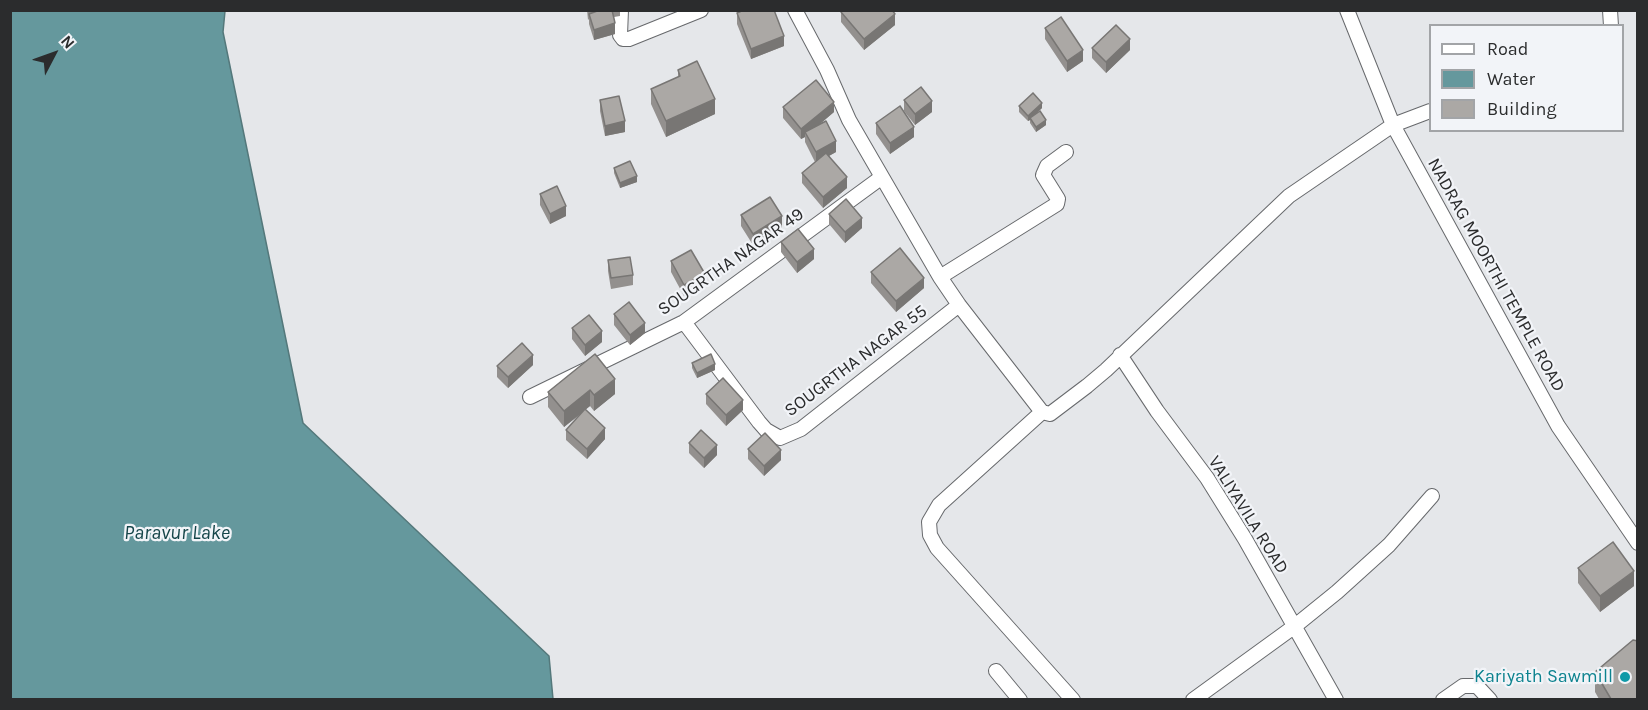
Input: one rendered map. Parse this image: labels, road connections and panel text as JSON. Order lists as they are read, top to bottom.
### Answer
{
  "streets": {
    "street": [
      "SOUGRTHA NAGAR 49",
      "NADRAG MOORTHI TEMPLE ROAD",
      "SOUGRTHA NAGAR 55",
      "VALIYAVILA ROAD"
    ]
  },
  "crossings": [
    ["SOUGRTHA NAGAR 49", "SOUGRTHA NAGAR 55"]
  ],
  "water": ["Paravur Lake"],
  "places": ["Kariyath Sawmill"],
  "legend": ["Road", "Water", "Building"],
  "north": "top right"
}
